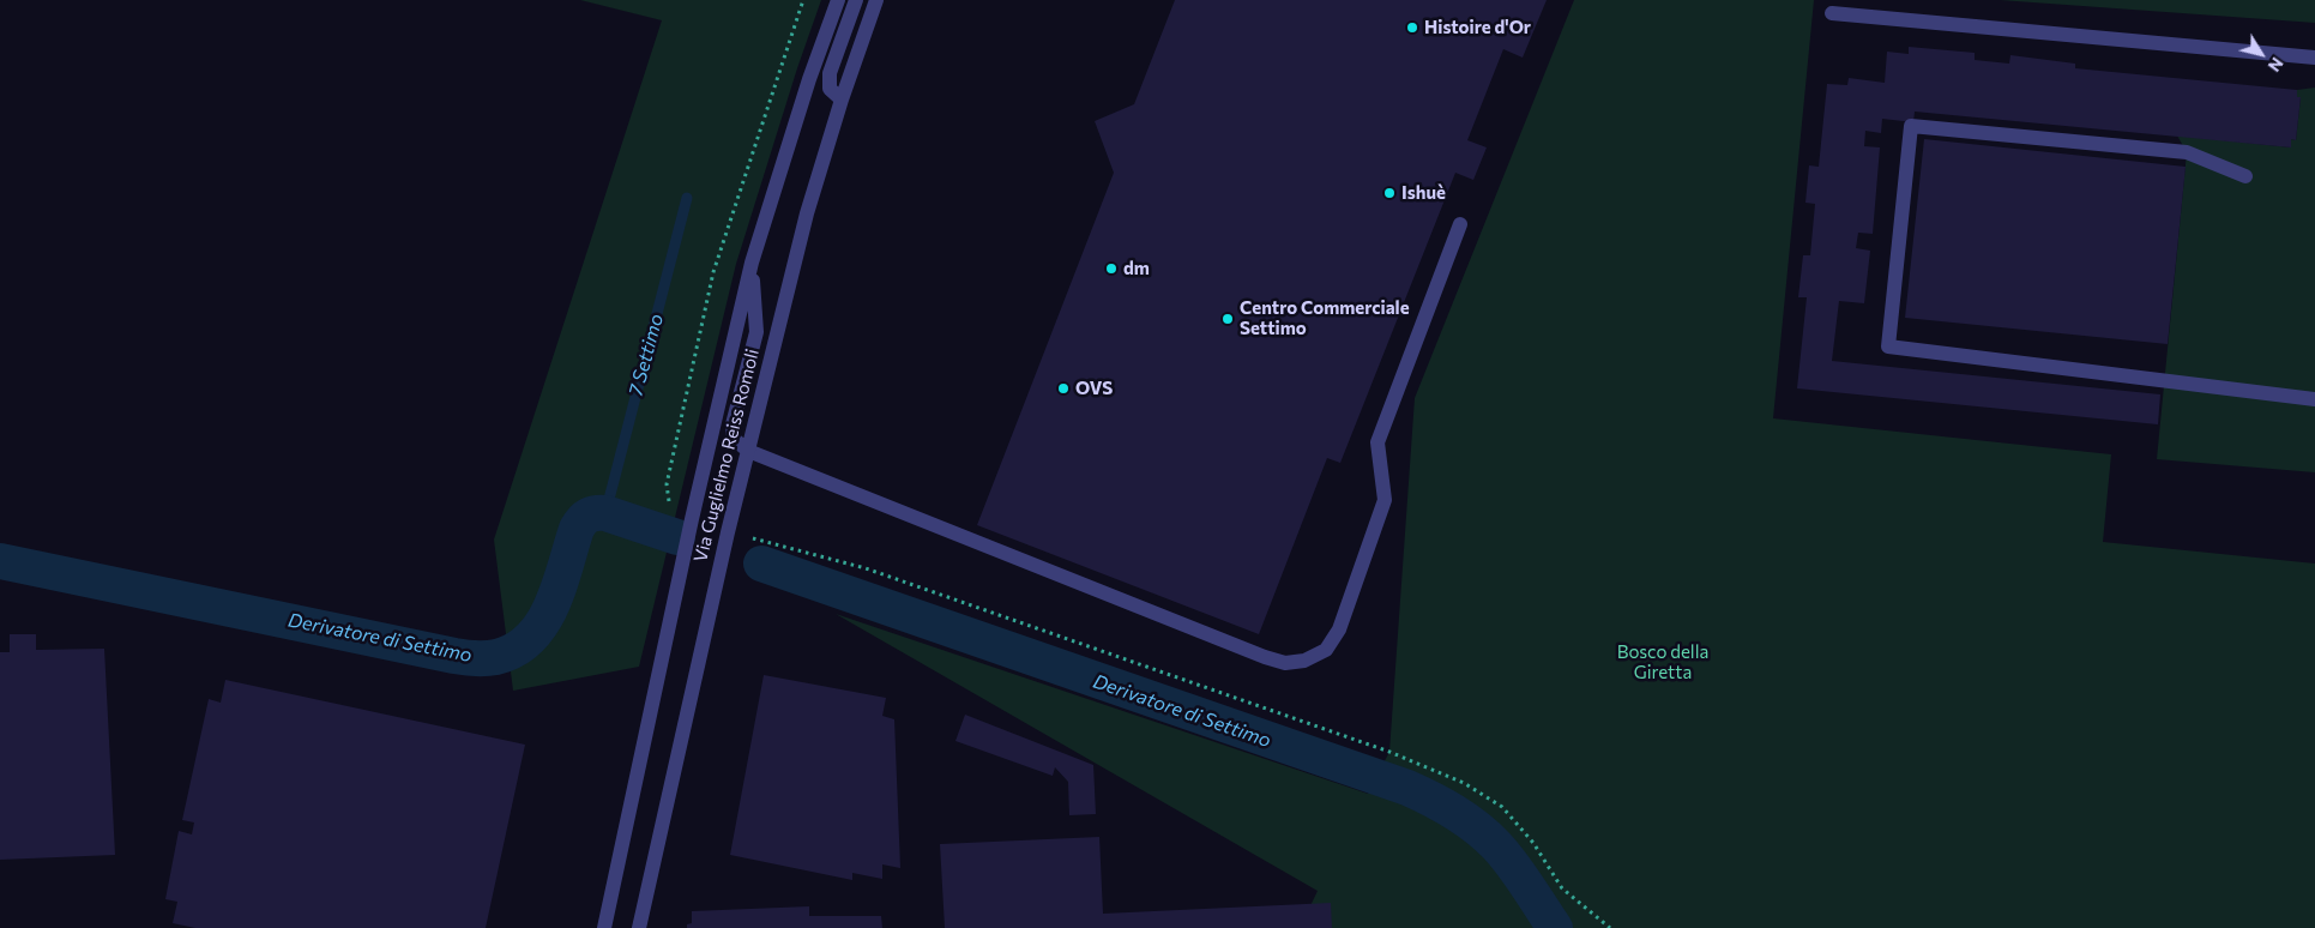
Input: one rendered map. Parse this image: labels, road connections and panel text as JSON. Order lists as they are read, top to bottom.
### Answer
{
  "streets": {
    "street": ["Via Guglielmo Reiss Romoli"]
  },
  "water": ["7 Settimo", "Derivatore di Settimo"],
  "parks": ["Bosco della Giretta"],
  "places": [
    "Histoire d'Or",
    "Ishuè",
    "dm",
    "Centro Commerciale Settimo",
    "OVS"
  ],
  "north": "bottom right"
}
